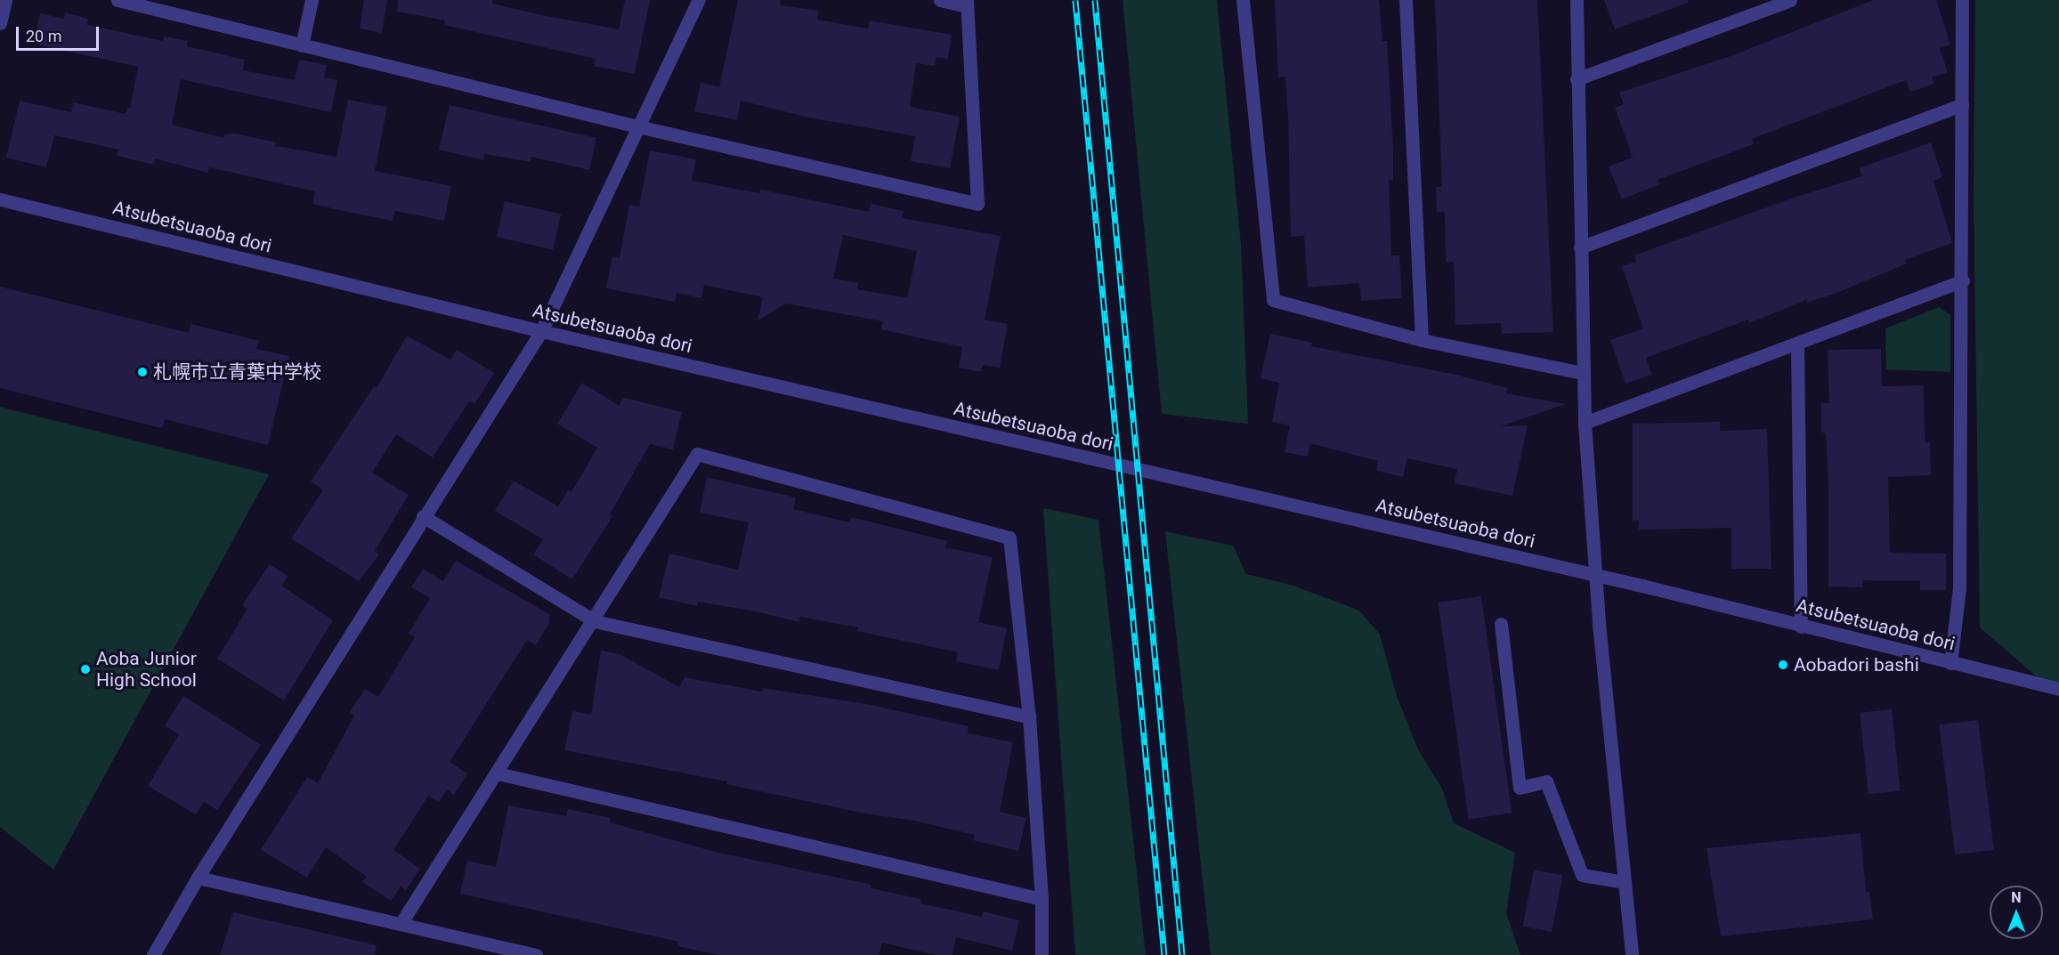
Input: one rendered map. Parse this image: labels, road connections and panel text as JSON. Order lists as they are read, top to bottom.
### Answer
{
  "streets": {
    "street": ["Atsubetsuaoba dori"]
  },
  "places": ["札幌市立青葉中学校", "Aobadori bashi", "Aoba Junior High School"],
  "scale_bar": "20 m",
  "north": "top"
}
